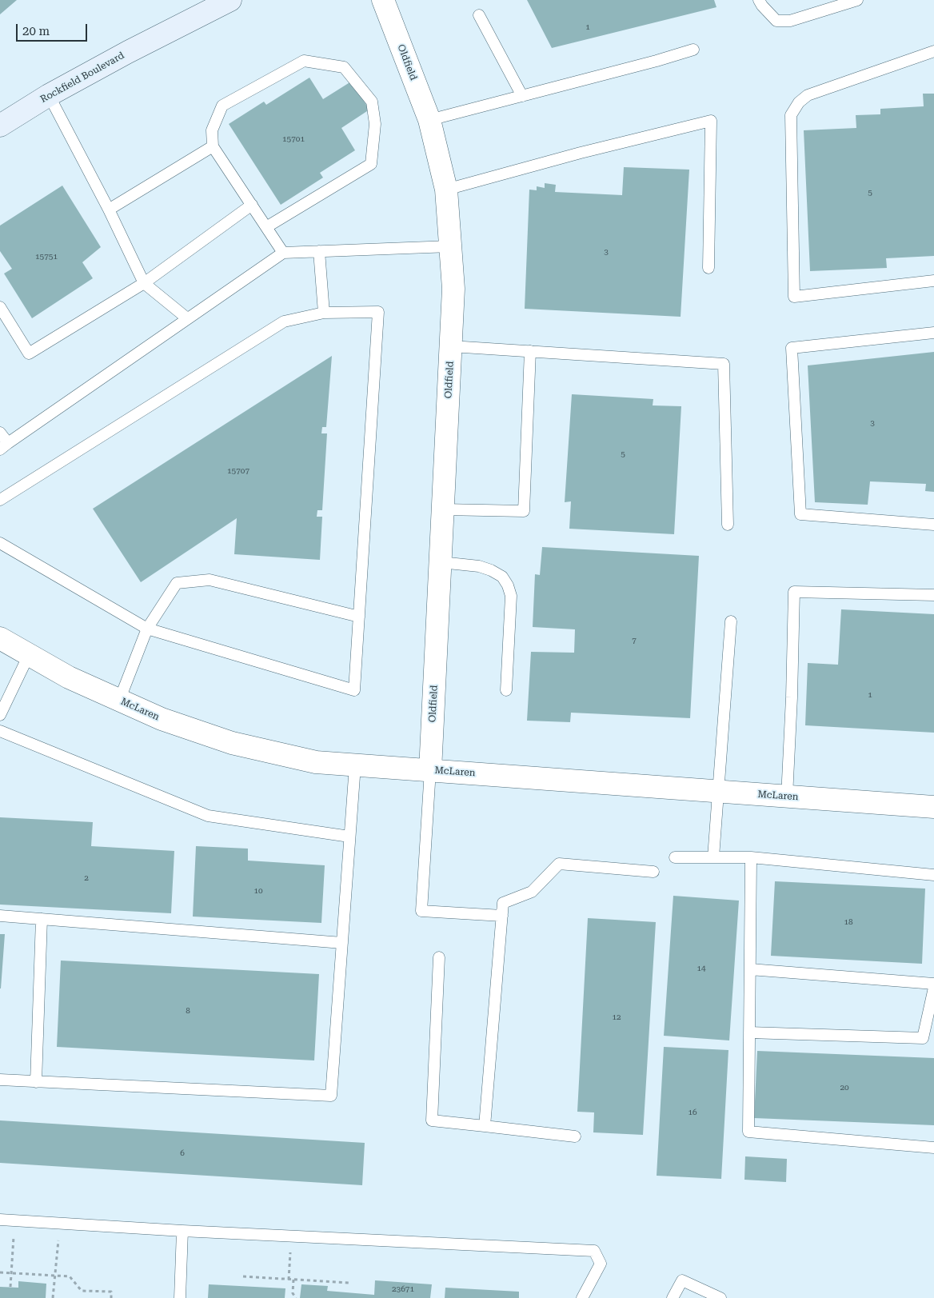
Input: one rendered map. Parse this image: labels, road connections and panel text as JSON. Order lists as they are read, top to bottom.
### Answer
{
  "streets": {
    "main road": ["Rockfield Boulevard"],
    "street": ["Oldfield", "McLaren"]
  },
  "crossings": [
    ["Oldfield", "McLaren"]
  ],
  "house_numbers": [
    "1",
    "15701",
    "5",
    "3",
    "15751",
    "3",
    "5",
    "15707",
    "7",
    "1",
    "2",
    "10",
    "18",
    "14",
    "8",
    "12",
    "20",
    "16",
    "6",
    "23671"
  ],
  "scale_bar": "20 m"
}
